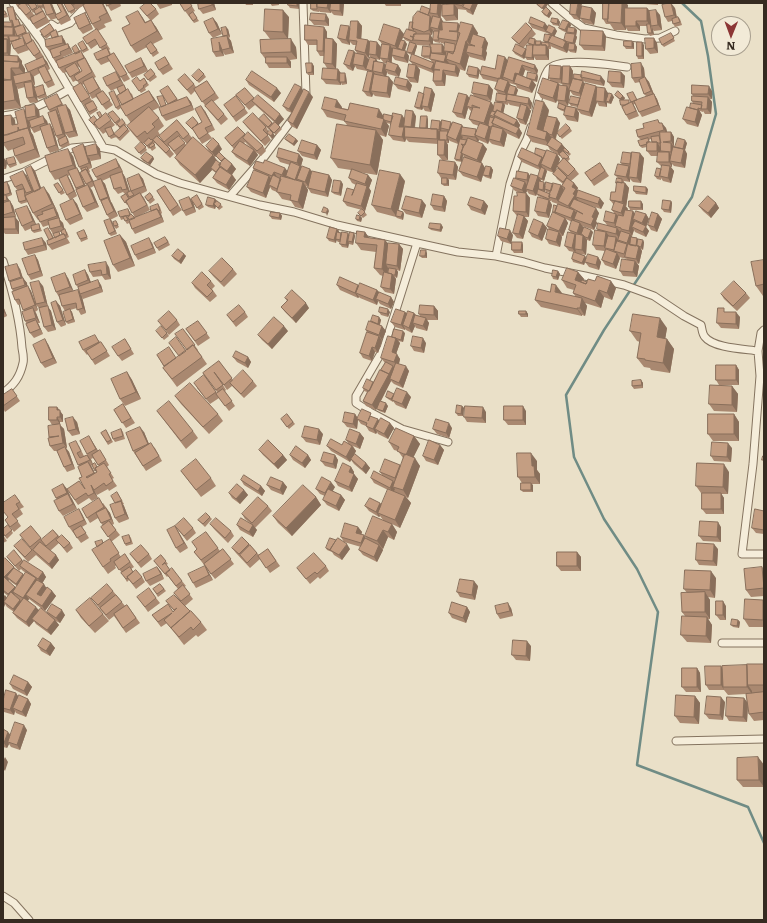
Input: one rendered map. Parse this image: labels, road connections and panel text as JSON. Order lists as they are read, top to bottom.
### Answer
{
  "north": "bottom"
}
